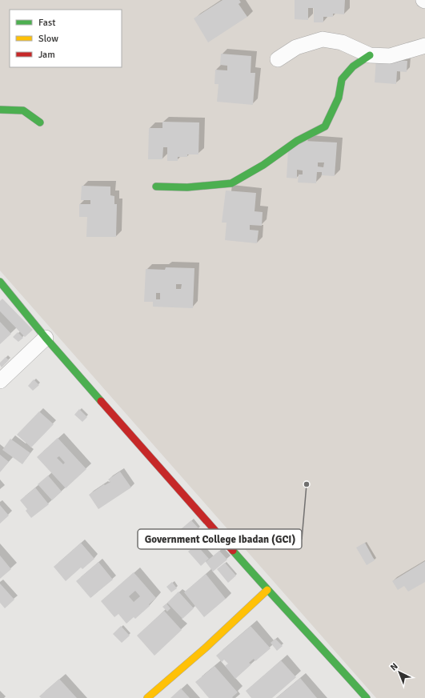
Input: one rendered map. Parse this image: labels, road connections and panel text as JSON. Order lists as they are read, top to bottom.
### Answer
{
  "places": ["Government College Ibadan (GCI)"],
  "legend": ["Fast", "Slow", "Jam"],
  "north": "top left"
}
